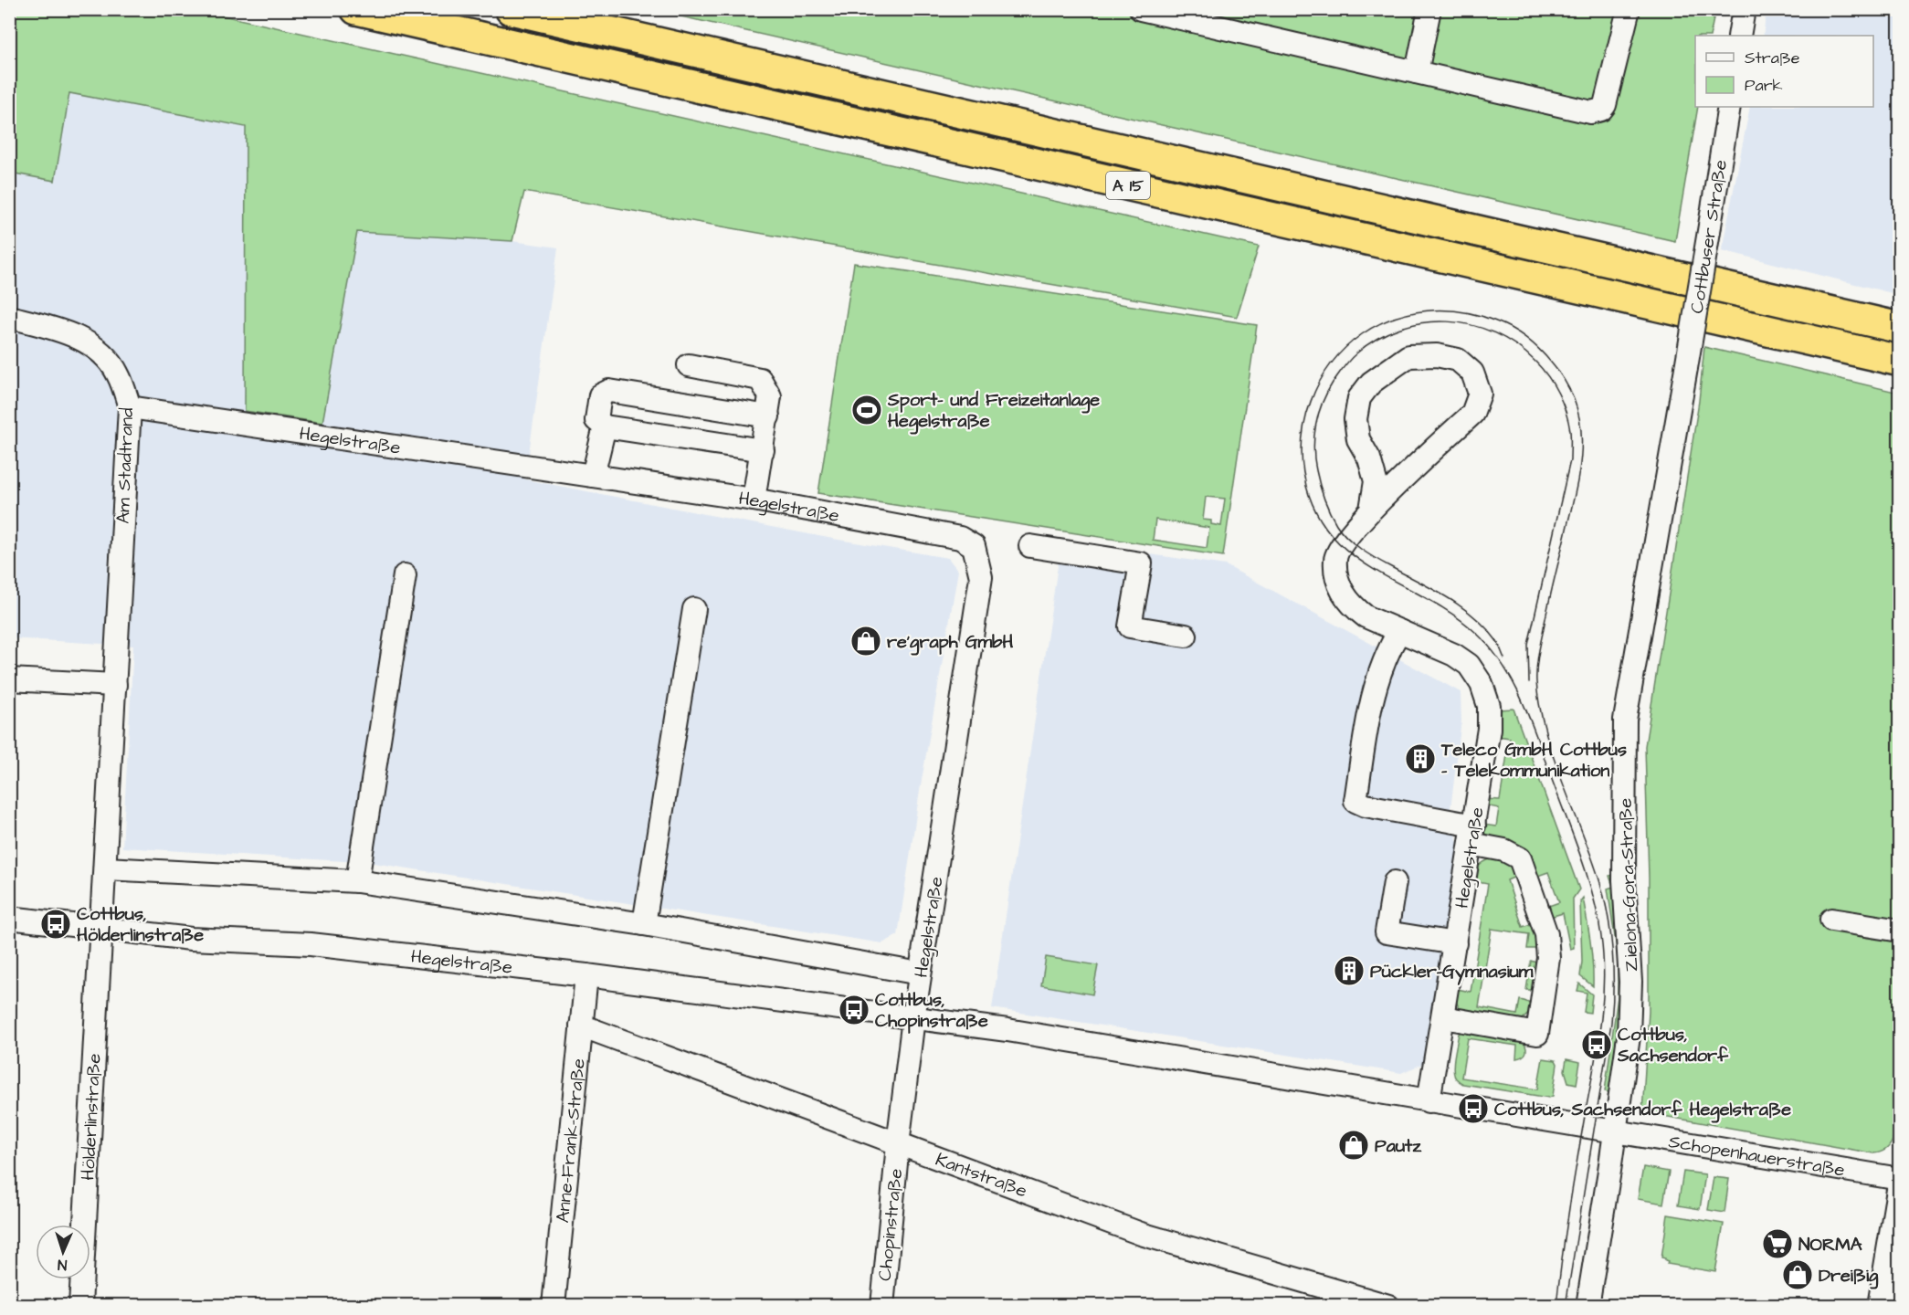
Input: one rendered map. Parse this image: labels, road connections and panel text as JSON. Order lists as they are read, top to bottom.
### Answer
{
  "streets": {
    "highway": ["A 15"],
    "street": [
      "Cottbuser Straße",
      "Hegelstraße",
      "Am Stadtrand",
      "Zielona-Gora-Straße",
      "Hölderlinstraße",
      "Anne-Frank-Straße",
      "Schopenhauerstraße",
      "Kantstraße",
      "Chopinstraße"
    ]
  },
  "crossings": [
    ["Cottbuser Straße", "Zielona-Gora-Straße"],
    ["Hegelstraße", "Am Stadtrand"],
    ["Hegelstraße", "Zielona-Gora-Straße"],
    ["Hegelstraße", "Hölderlinstraße"],
    ["Hegelstraße", "Anne-Frank-Straße"],
    ["Hegelstraße", "Schopenhauerstraße"],
    ["Hegelstraße", "Kantstraße"],
    ["Hegelstraße", "Chopinstraße"],
    ["Am Stadtrand", "Hölderlinstraße"],
    ["Zielona-Gora-Straße", "Schopenhauerstraße"],
    ["Anne-Frank-Straße", "Kantstraße"],
    ["Kantstraße", "Chopinstraße"]
  ],
  "places": {
    "sports": ["Sport- und Freizeitanlage Hegelstraße"],
    "shop": ["re'graph GmbH", "Pautz", "Dreißig"],
    "building": ["Teleco GmbH Cottbus - Telekommunikation", "Pückler-Gymnasium"],
    "bus stop": [
      "Cottbus, Hölderlinstraße",
      "Cottbus, Chopinstraße",
      "Cottbus, Sachsendorf",
      "Cottbus, Sachsendorf Hegelstraße"
    ],
    "supermarket": ["NORMA"]
  },
  "legend": ["Straße", "Park"],
  "north": "bottom"
}
